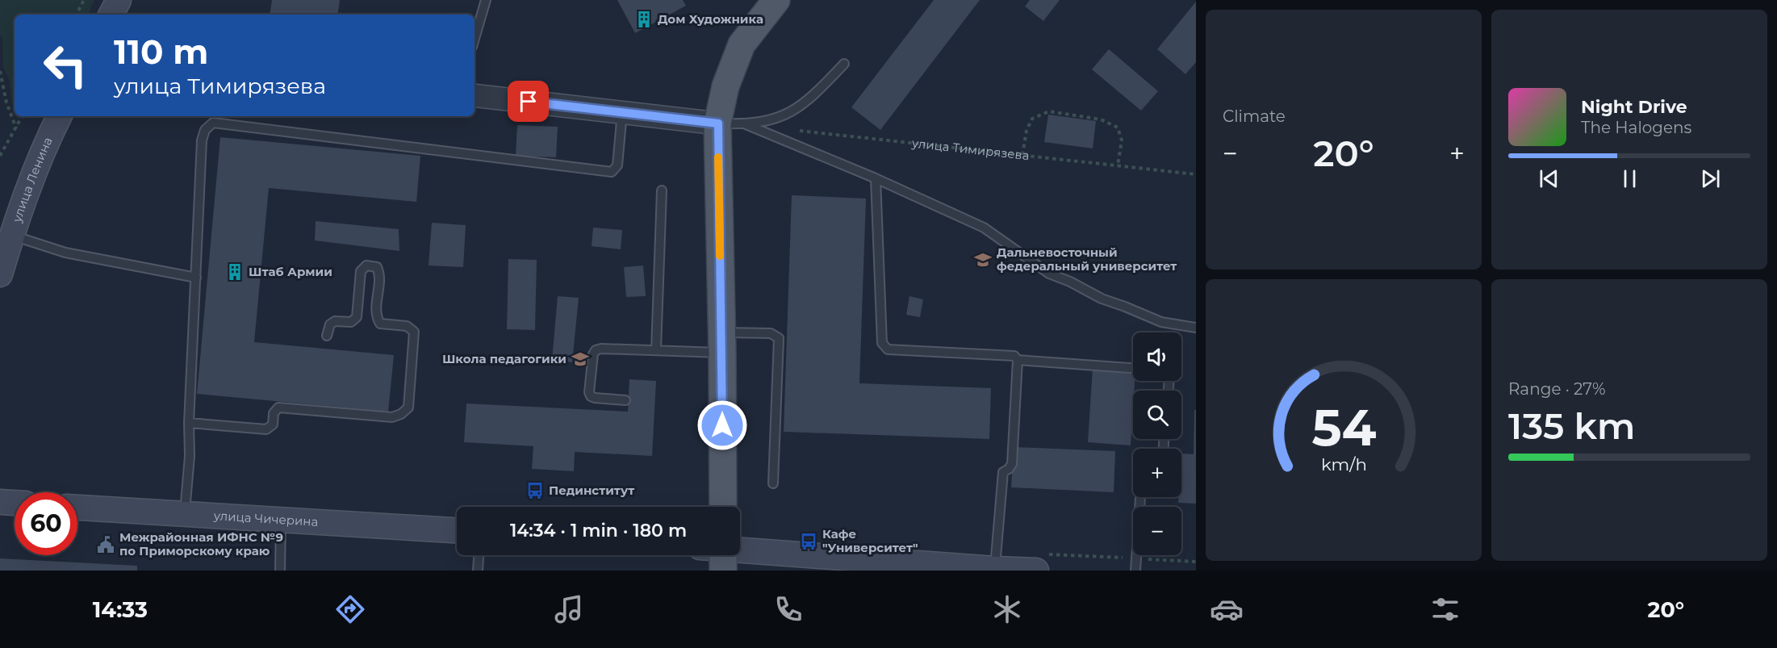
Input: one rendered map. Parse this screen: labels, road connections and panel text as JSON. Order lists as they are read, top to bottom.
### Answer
{
  "streets": {
    "main road": ["улица Ленина", "улица Чичерина"],
    "path": ["улица Тимирязева"]
  },
  "places": {
    "building": ["Дом Художника", "Штаб Армии"],
    "school or university": ["Дальневосточный федеральный университет", "Школа педагогики"],
    "bus stop": ["Пединститут", "Кафе \"Университет\""],
    "public building": ["Межрайонная ИФНС №9 по Приморскому краю"]
  },
  "page": {
    "tile": [
      "Climate",
      ["Range · 27%", "135 km"]
    ],
    "turn": ["110 m", "улица Тимирязева"],
    "song": ["Night Drive", "The Halogens"],
    "heat": ["−", "20°", "+"],
    "map_buttons": ["+", "−"],
    "limit": "60",
    "trip": "14:34 · 1 min · 180 m",
    "tabs": ["14:33", "20°"],
    "gauge": ["54", "km/h"]
  }
}
